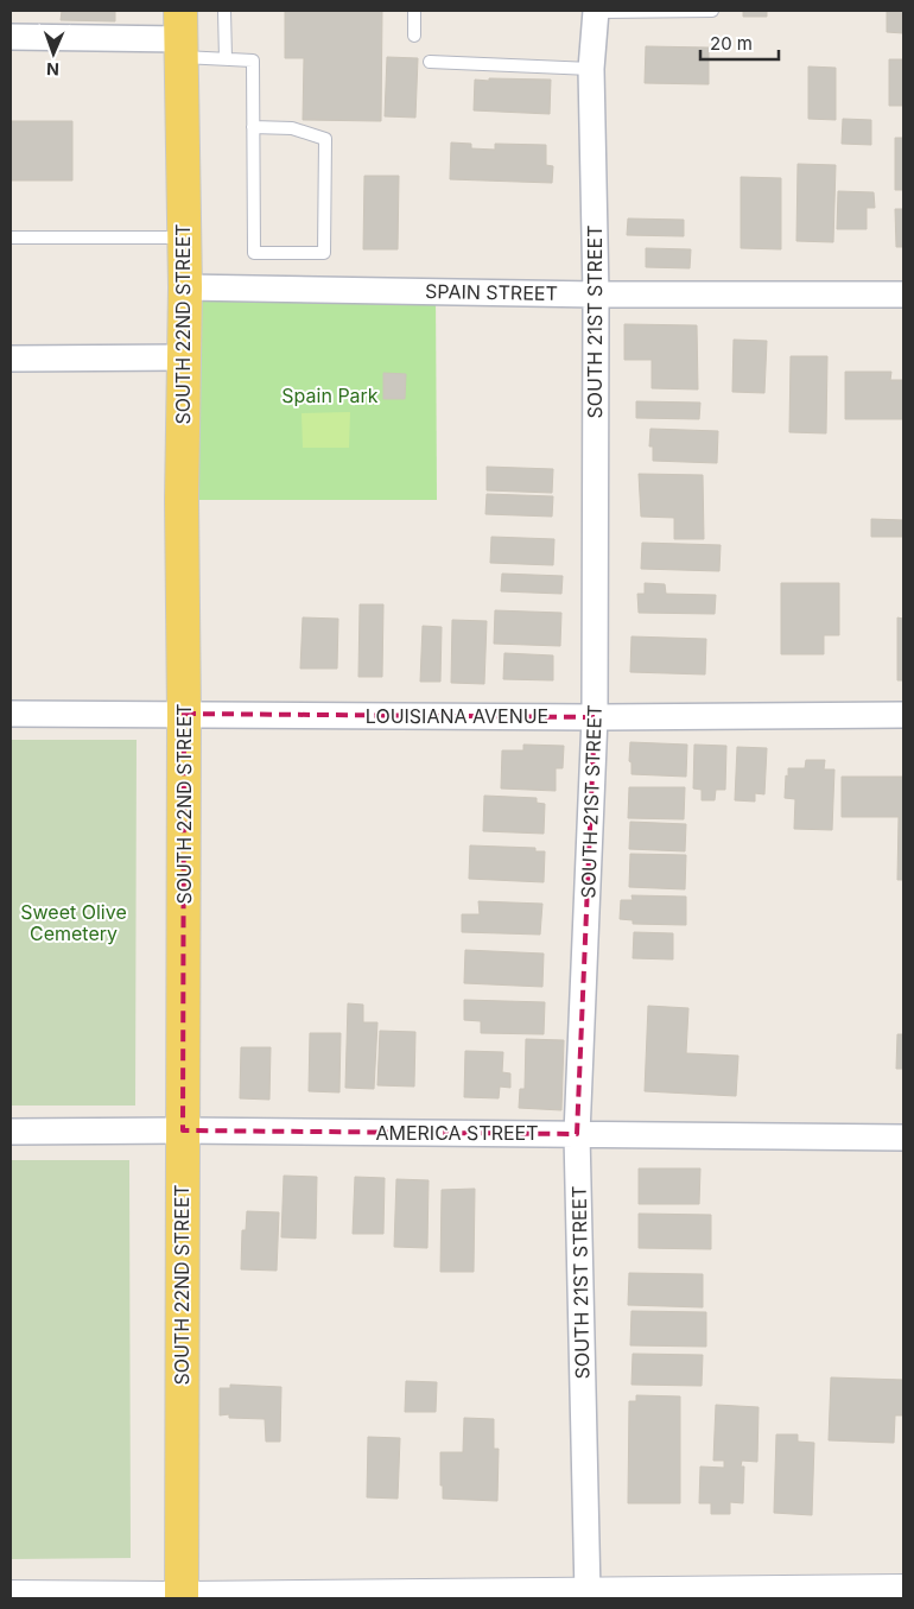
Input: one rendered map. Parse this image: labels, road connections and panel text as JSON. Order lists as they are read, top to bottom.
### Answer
{
  "streets": {
    "main road": ["SOUTH 22ND STREET"],
    "street": [
      "SPAIN STREET",
      "SOUTH 21ST STREET",
      "LOUISIANA AVENUE",
      "AMERICA STREET"
    ]
  },
  "crossings": [
    ["SPAIN STREET", "SOUTH 21ST STREET"],
    ["SPAIN STREET", "SOUTH 22ND STREET"],
    ["SOUTH 21ST STREET", "LOUISIANA AVENUE"],
    ["SOUTH 21ST STREET", "AMERICA STREET"],
    ["SOUTH 22ND STREET", "LOUISIANA AVENUE"],
    ["SOUTH 22ND STREET", "AMERICA STREET"]
  ],
  "parks": ["Spain Park", "Sweet Olive Cemetery"],
  "scale_bar": "20 m",
  "north": "bottom"
}
